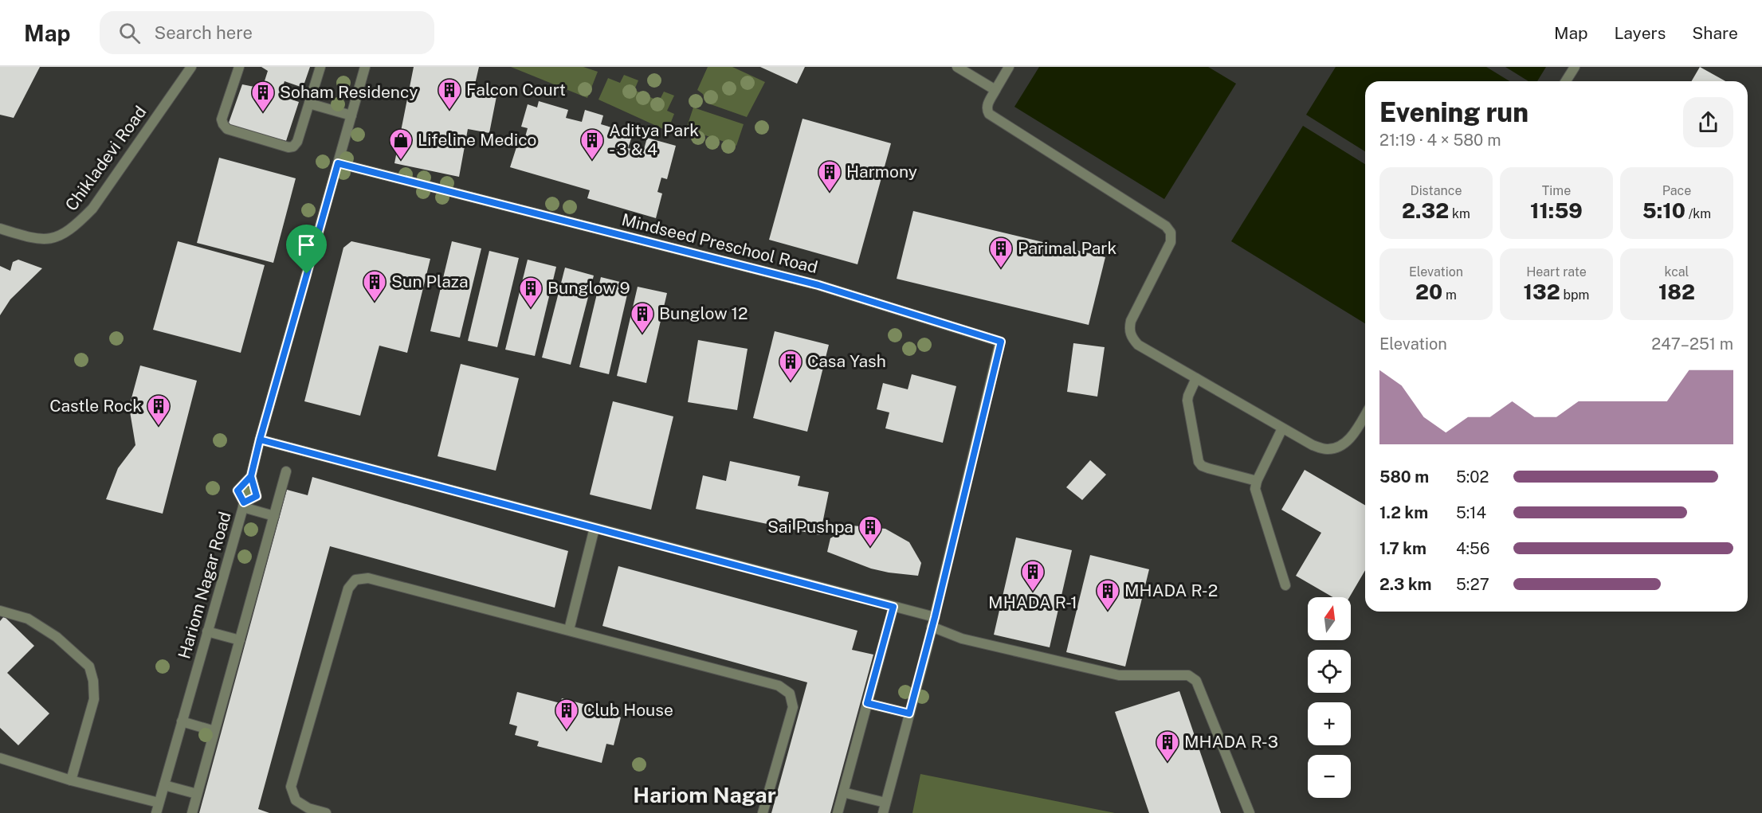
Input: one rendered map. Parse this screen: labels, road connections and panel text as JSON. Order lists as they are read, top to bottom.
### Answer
{
  "streets": {
    "street": ["Chikladevi Road", "Mindseed Preschool Road", "Hariom Nagar Road"]
  },
  "crossings": [
    ["Mindseed Preschool Road", "Hariom Nagar Road"]
  ],
  "districts": ["Hariom Nagar"],
  "places": {
    "building": [
      "Falcon Court",
      "Soham Residency",
      "Aditya Park - 3 & 4",
      "Harmony",
      "Parimal Park",
      "Sun Plaza",
      "Bunglow 9",
      "Bunglow 12",
      "Casa Yash",
      "Castle Rock",
      "Sai Pushpa",
      "MHADA R-1",
      "MHADA R-2",
      "Club House",
      "MHADA R-3"
    ],
    "shop": ["Lifeline Medico"]
  },
  "north": "top",
  "page": {
    "header": "Map",
    "search": "Search here",
    "nav": ["Map", "Layers", "Share"],
    "heading": ["Evening run", "21:19 · 4 × 580 m"],
    "stats": [
      ["Distance", "2.32 km"],
      ["Time", "11:59"],
      ["Pace", "5:10 /km"],
      ["Elevation", "20 m"],
      ["Heart rate", "132 bpm"],
      ["kcal", "182"]
    ],
    "chart": ["Elevation", "247–251 m"],
    "list": [
      {
        "name": "580 m",
        "note": "5:02"
      },
      {
        "name": "1.2 km",
        "note": "5:14"
      },
      {
        "name": "1.7 km",
        "note": "4:56"
      },
      {
        "name": "2.3 km",
        "note": "5:27"
      }
    ],
    "map_buttons": ["+", "−"]
  }
}
